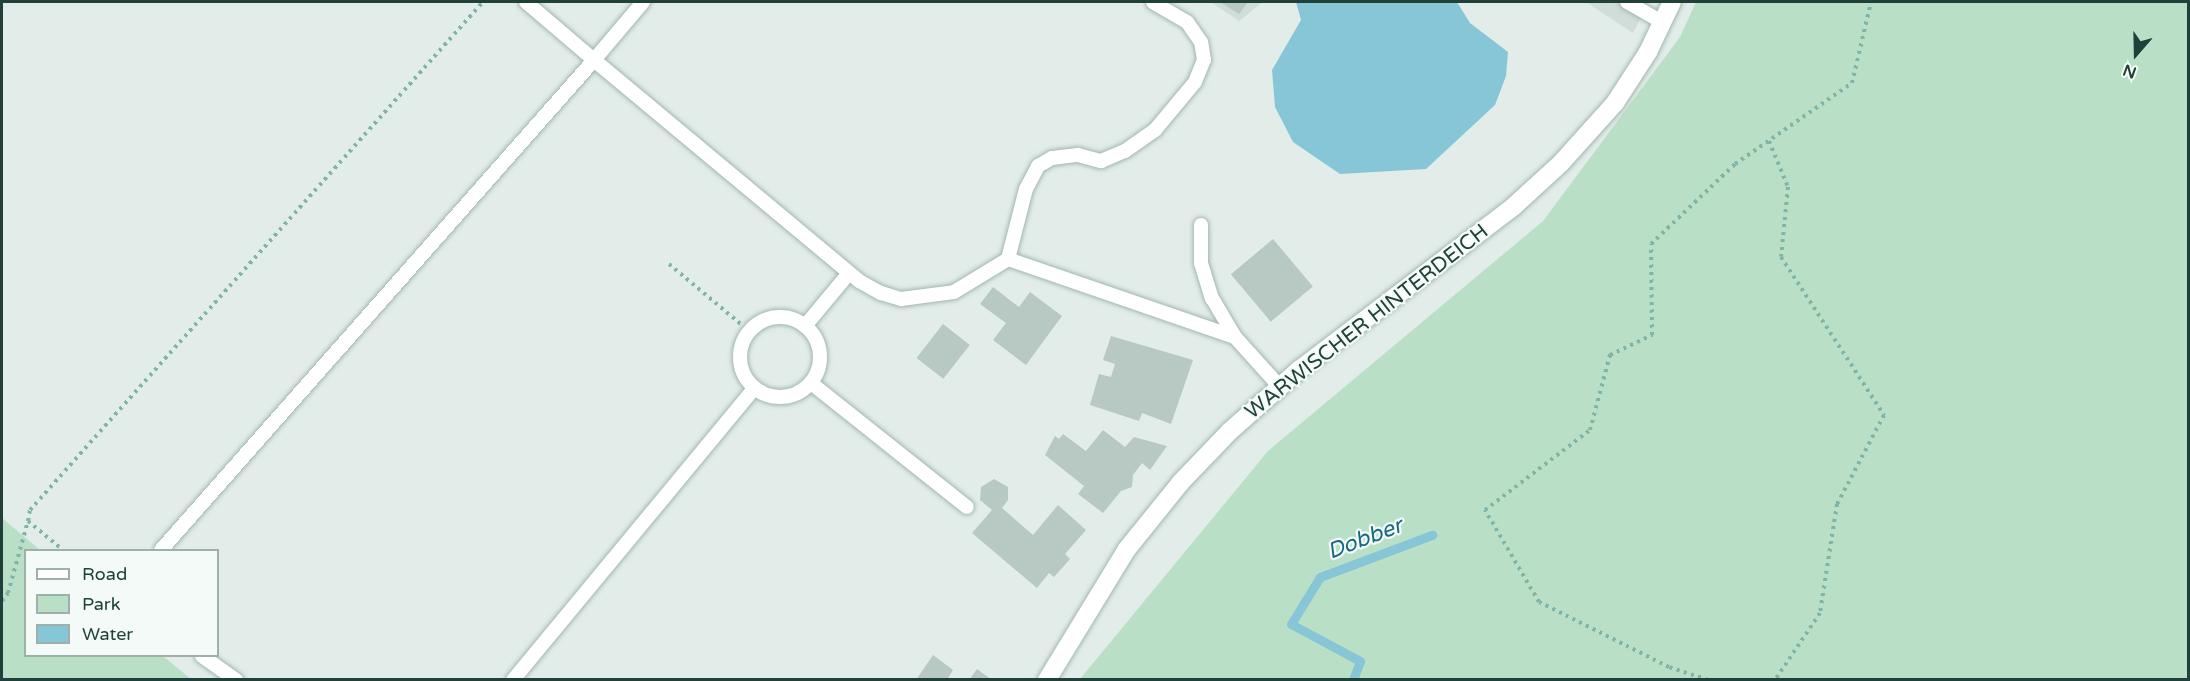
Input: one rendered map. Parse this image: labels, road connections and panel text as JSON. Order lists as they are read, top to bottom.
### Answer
{
  "streets": {
    "street": ["WARWISCHER HINTERDEICH"]
  },
  "water": ["Dobber"],
  "legend": ["Road", "Park", "Water"],
  "north": "bottom"
}
